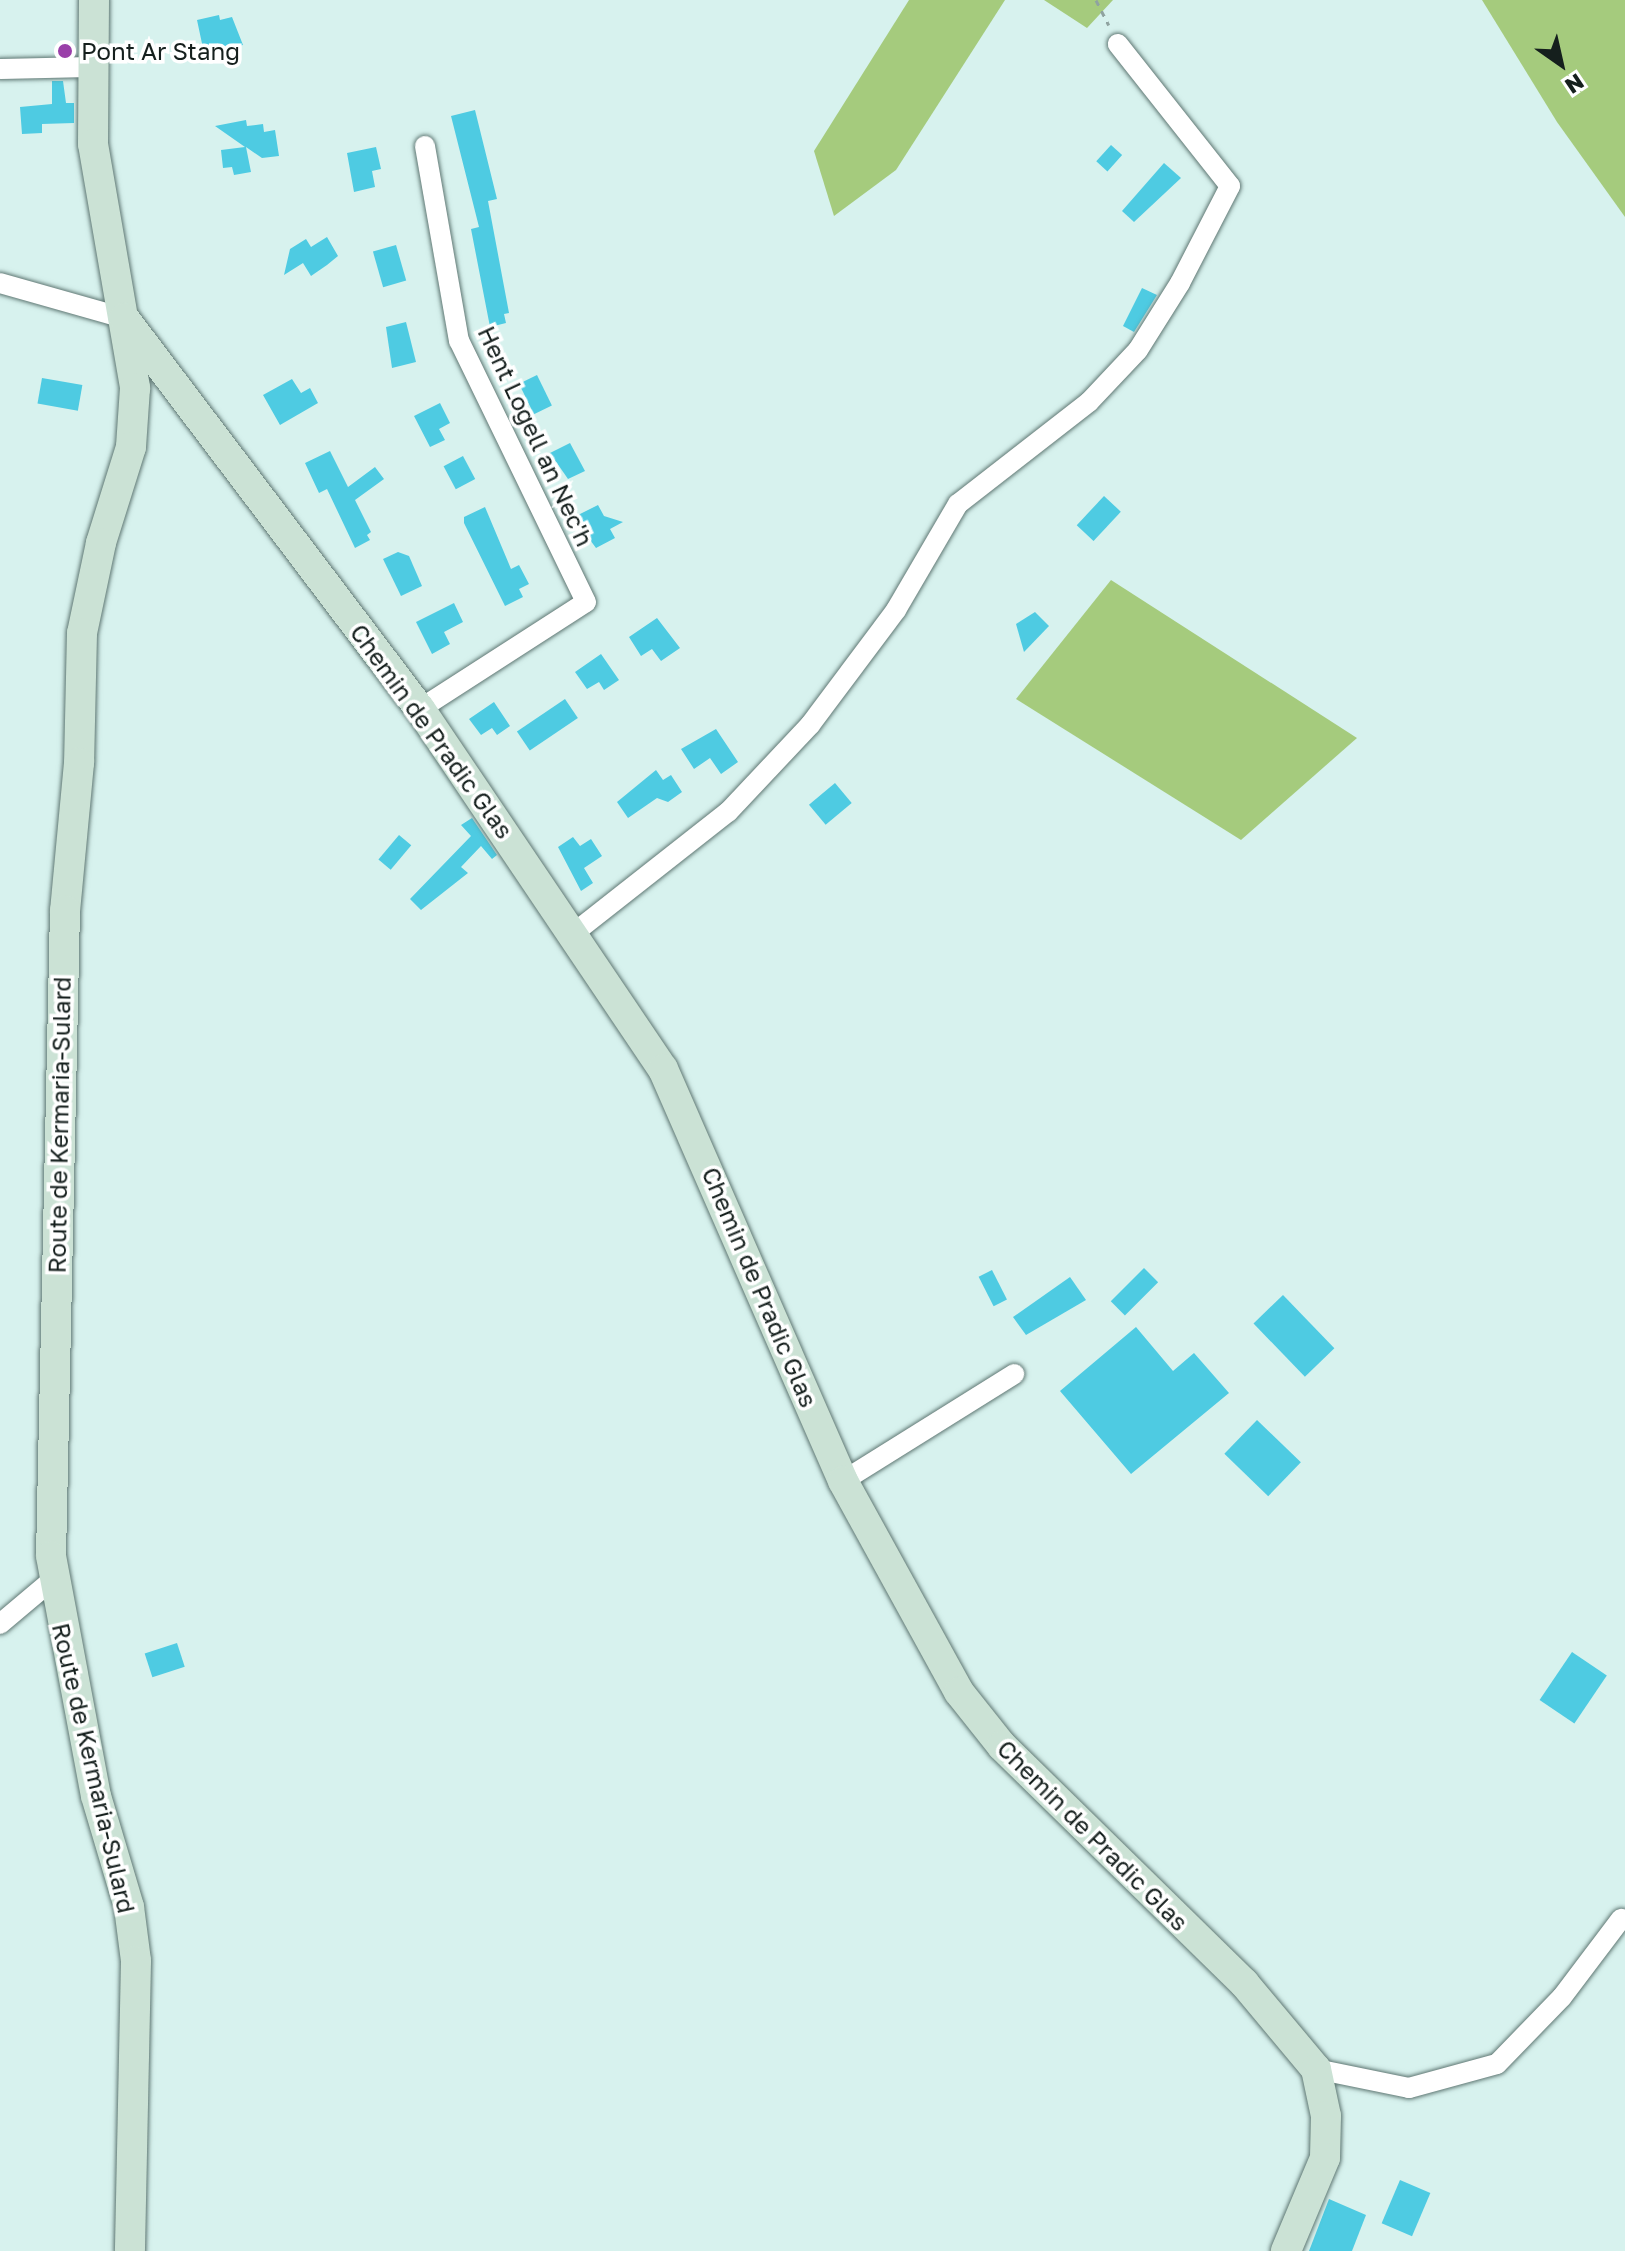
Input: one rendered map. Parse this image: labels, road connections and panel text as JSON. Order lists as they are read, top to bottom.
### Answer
{
  "streets": {
    "street": ["Hent Logell an Nec'h", "Chemin de Pradic Glas", "Route de Kermaria-Sulard"]
  },
  "crossings": [
    ["Hent Logell an Nec'h", "Chemin de Pradic Glas"],
    ["Chemin de Pradic Glas", "Route de Kermaria-Sulard"]
  ],
  "places": ["Pont Ar Stang"],
  "north": "bottom right"
}
